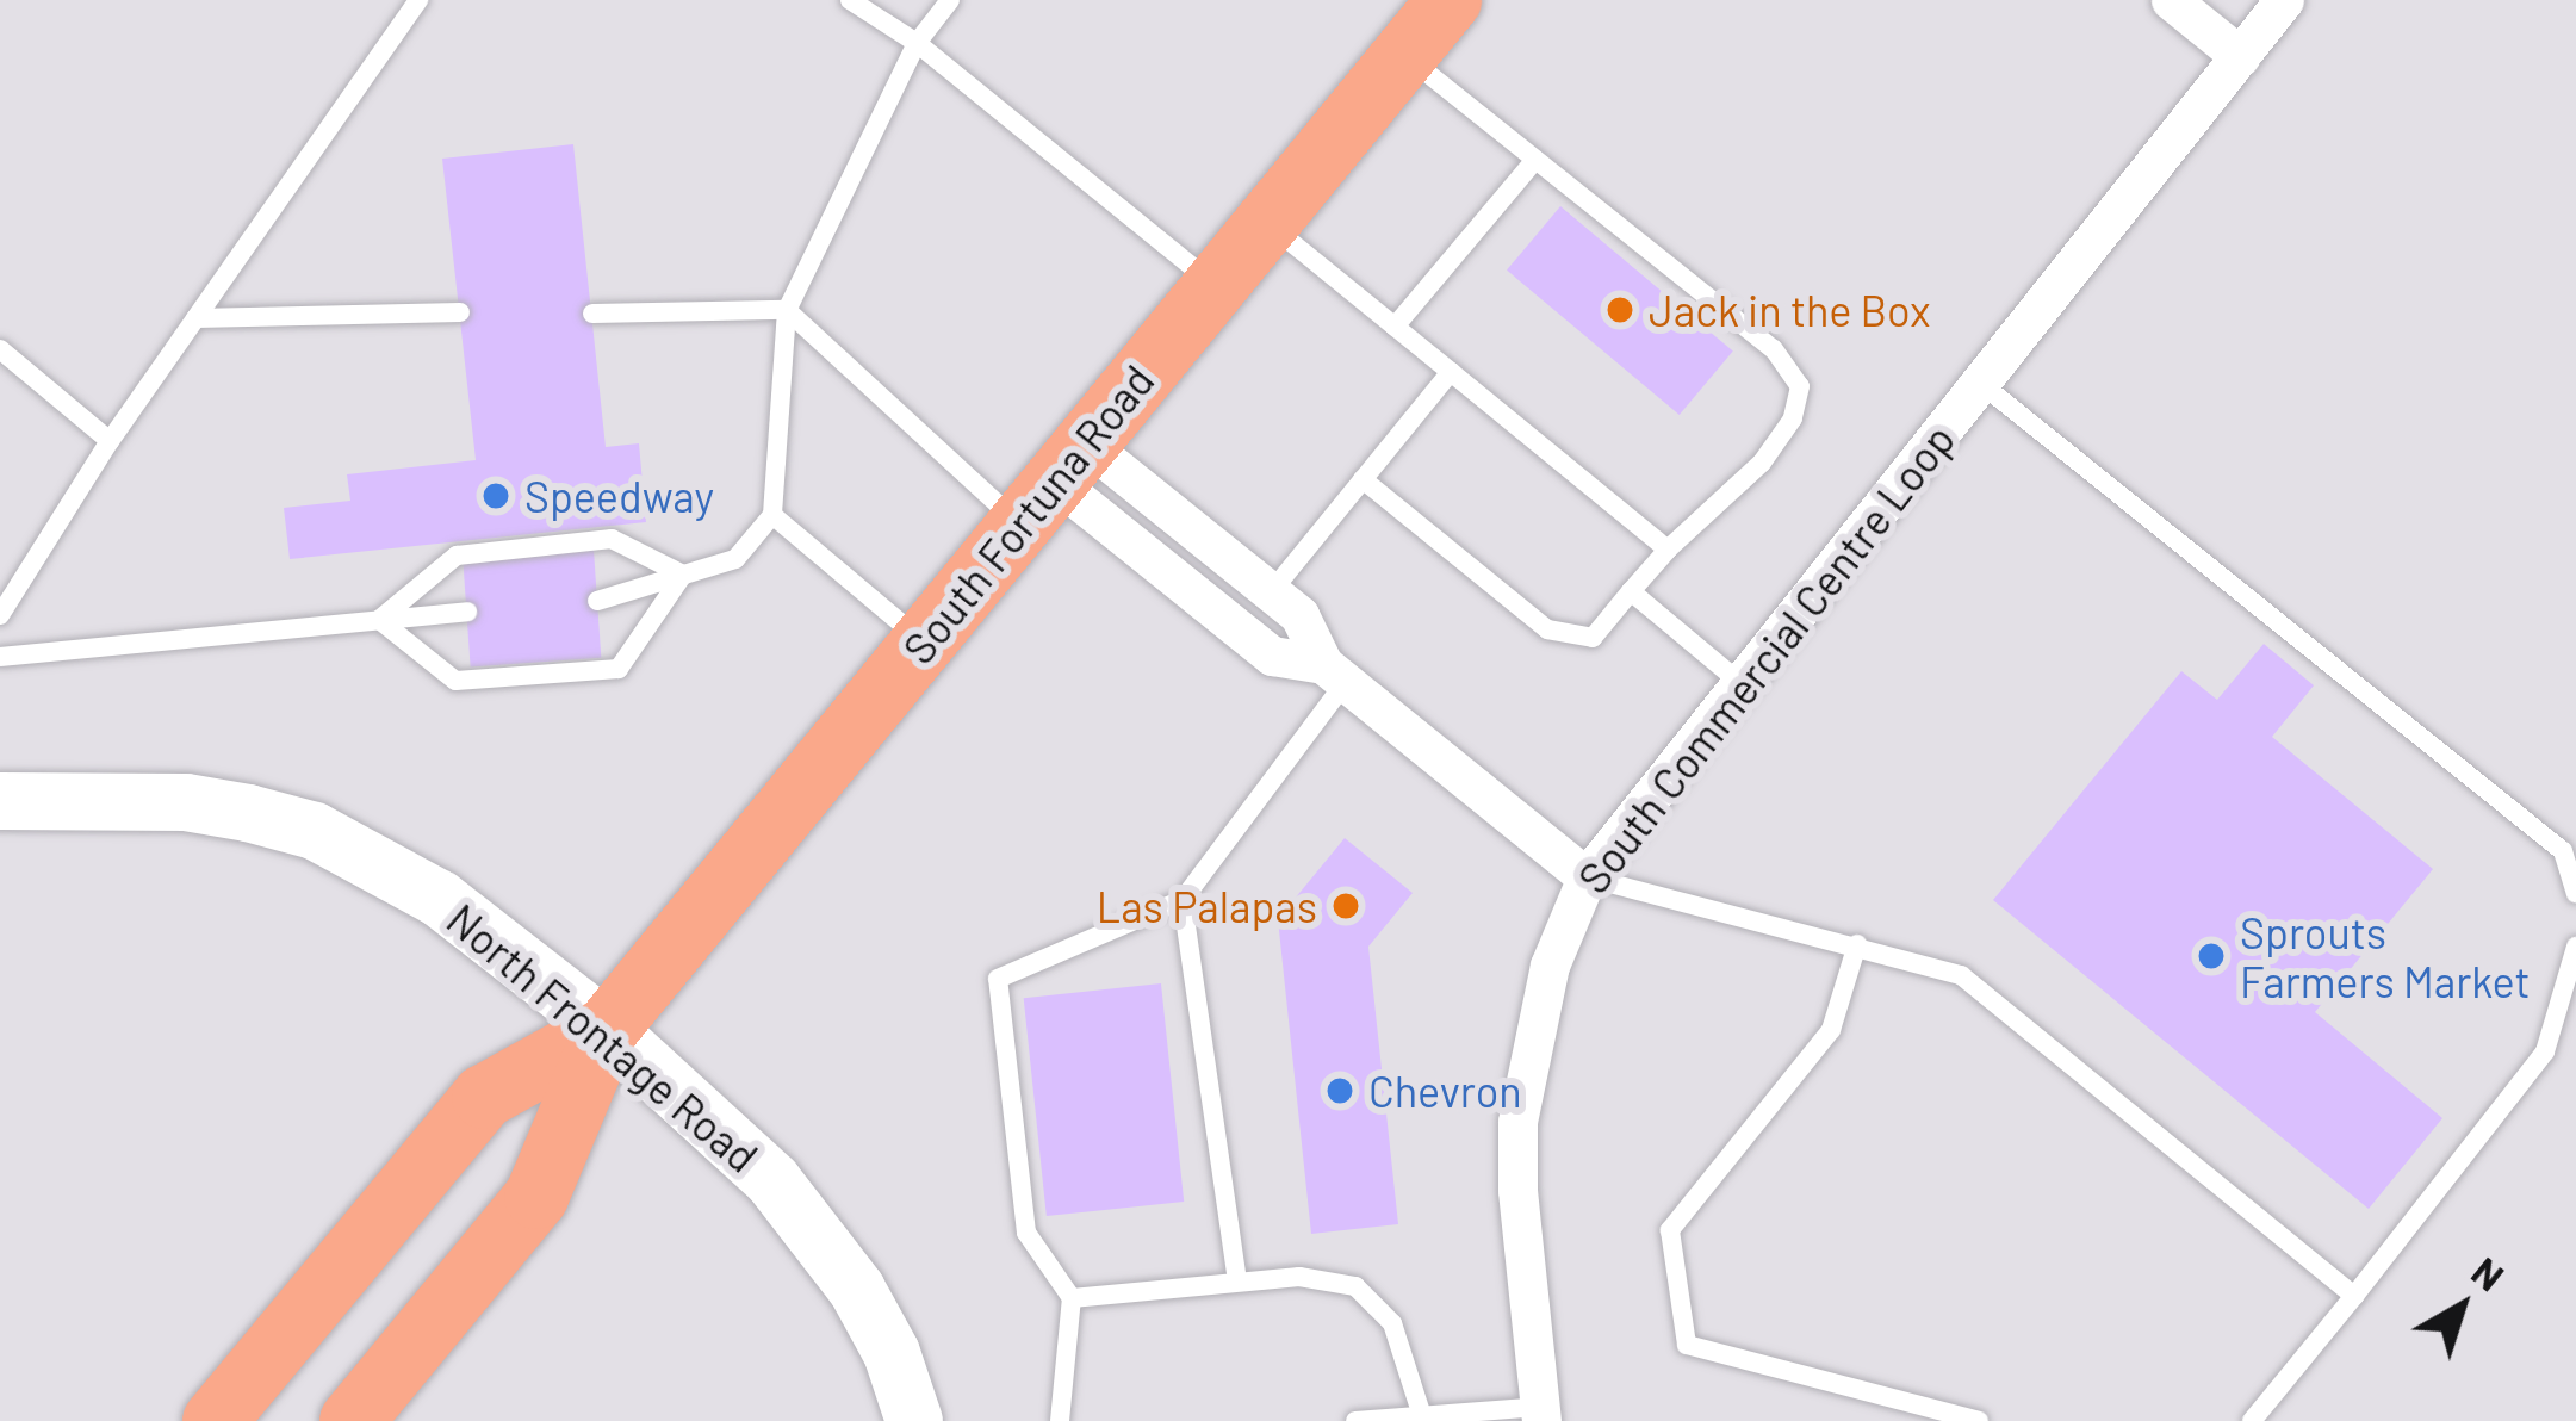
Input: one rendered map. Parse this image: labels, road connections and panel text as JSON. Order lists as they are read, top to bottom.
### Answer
{
  "streets": {
    "main road": ["South Fortuna Road", "North Frontage Road"],
    "street": ["South Commercial Centre Loop"]
  },
  "crossings": [
    ["South Fortuna Road", "North Frontage Road"]
  ],
  "places": [
    "Jack in the Box",
    "Speedway",
    "Las Palapas",
    "Sprouts Farmers Market",
    "Chevron"
  ],
  "north": "top right"
}
